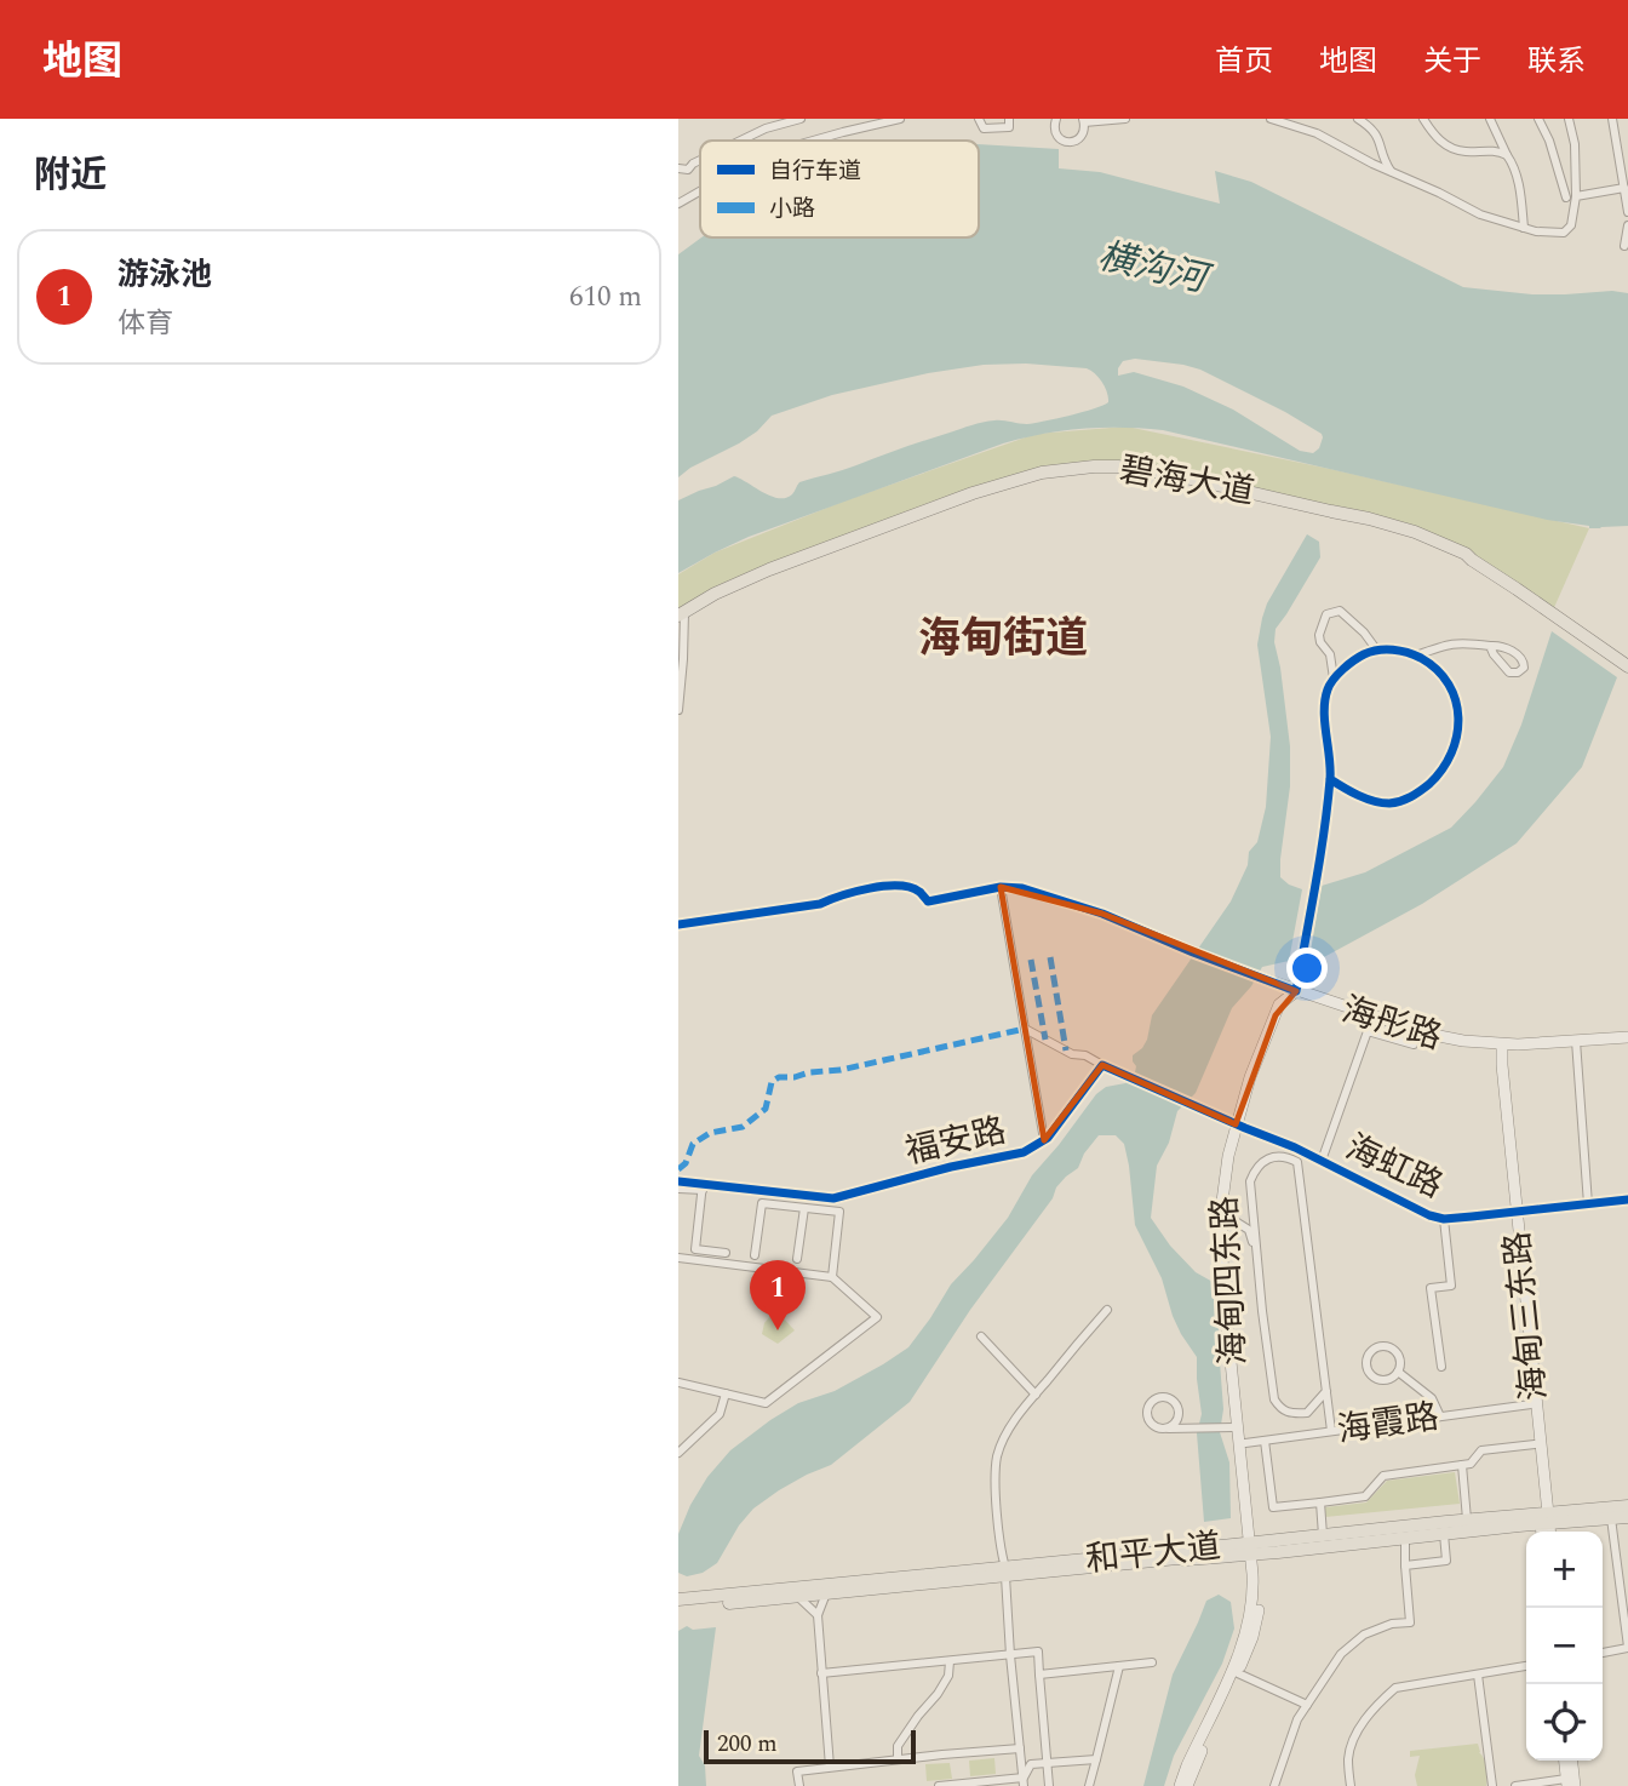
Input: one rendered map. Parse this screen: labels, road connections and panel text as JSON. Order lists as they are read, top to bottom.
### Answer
{
  "streets": {
    "main road": [
      "碧海大道",
      "海彤路",
      "海甸四东路",
      "海甸三东路",
      "和平大道"
    ],
    "street": ["福安路", "海虹路", "海霞路"]
  },
  "crossings": [
    ["海彤路", "海甸四东路"],
    ["海虹路", "海甸四东路"],
    ["海虹路", "海甸三东路"],
    ["海甸四东路", "海霞路"],
    ["海甸四东路", "和平大道"],
    ["海甸三东路", "和平大道"]
  ],
  "districts": ["海甸街道"],
  "water": ["横沟河"],
  "legend": ["自行车道", "小路"],
  "scale_bar": "200 m",
  "page": {
    "header": "地图",
    "nav": [
      "首页",
      "地图",
      "关于",
      "联系"
    ],
    "heading": "附近",
    "list": [
      {
        "mark": "1",
        "name": "游泳池",
        "note": "体育",
        "value": "610 m"
      }
    ],
    "pins": "1",
    "map_buttons": ["+", "−"],
    "scale": "200 m"
  }
}
